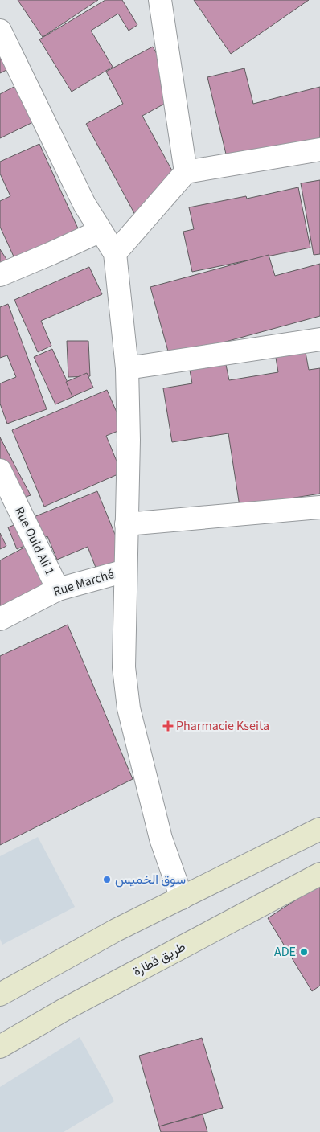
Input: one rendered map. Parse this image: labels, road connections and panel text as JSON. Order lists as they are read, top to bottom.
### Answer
{
  "streets": {
    "main road": ["طريق قطارة"],
    "street": ["Rue Ould Ali 1", "Rue Marché"]
  },
  "crossings": [
    ["Rue Ould Ali 1", "Rue Marché"]
  ],
  "places": {
    "health": ["Pharmacie Kseita"],
    "other": ["سوق الخميس", "ADE"]
  }
}
